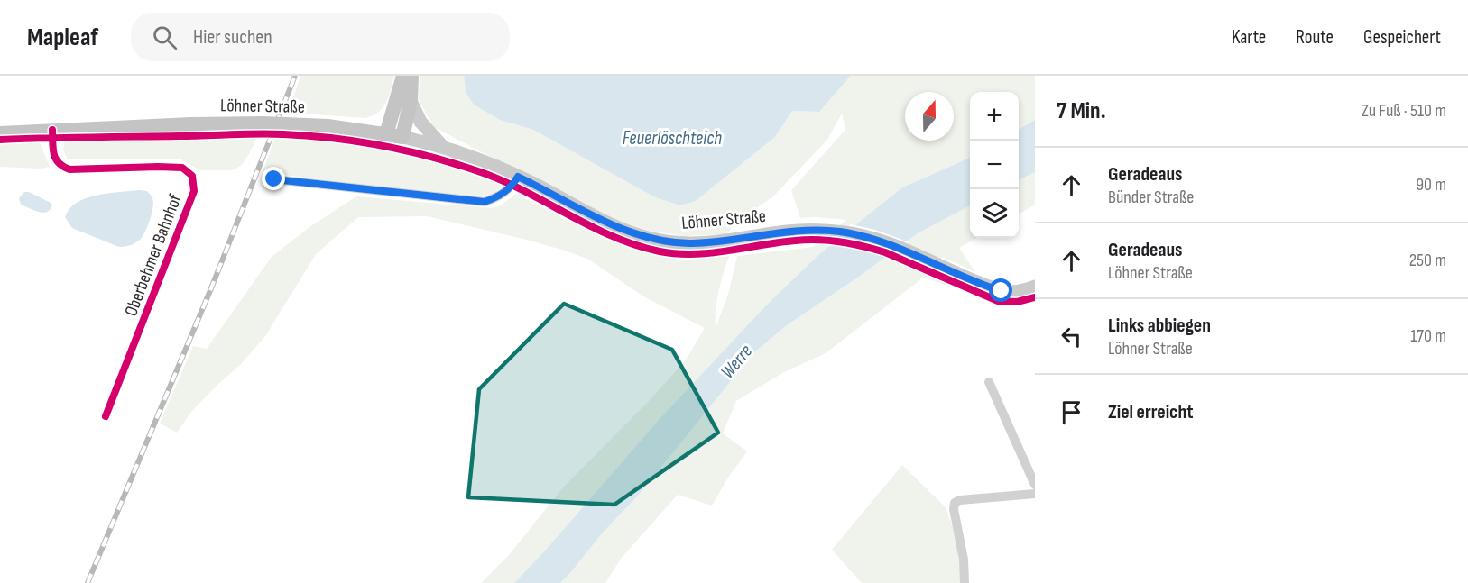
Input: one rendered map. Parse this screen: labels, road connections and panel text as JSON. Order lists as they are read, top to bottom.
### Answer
{
  "streets": {
    "main road": ["Löhner Straße"],
    "street": ["Oberbehmer Bahnhof"]
  },
  "crossings": [
    ["Löhner Straße", "Oberbehmer Bahnhof"]
  ],
  "water": ["Feuerlöschteich", "Werre"],
  "north": "top",
  "page": {
    "header": "Mapleaf",
    "search": "Hier suchen",
    "nav": ["Karte", "Route", "Gespeichert"],
    "heading": ["7 Min.", "Zu Fuß · 510 m"],
    "map_buttons": ["+", "−"],
    "list": [
      ["Geradeaus", "Bünder Straße", "90 m"],
      ["Geradeaus", "Löhner Straße", "250 m"],
      ["Links abbiegen", "Löhner Straße", "170 m"],
      "Ziel erreicht"
    ]
  }
}
